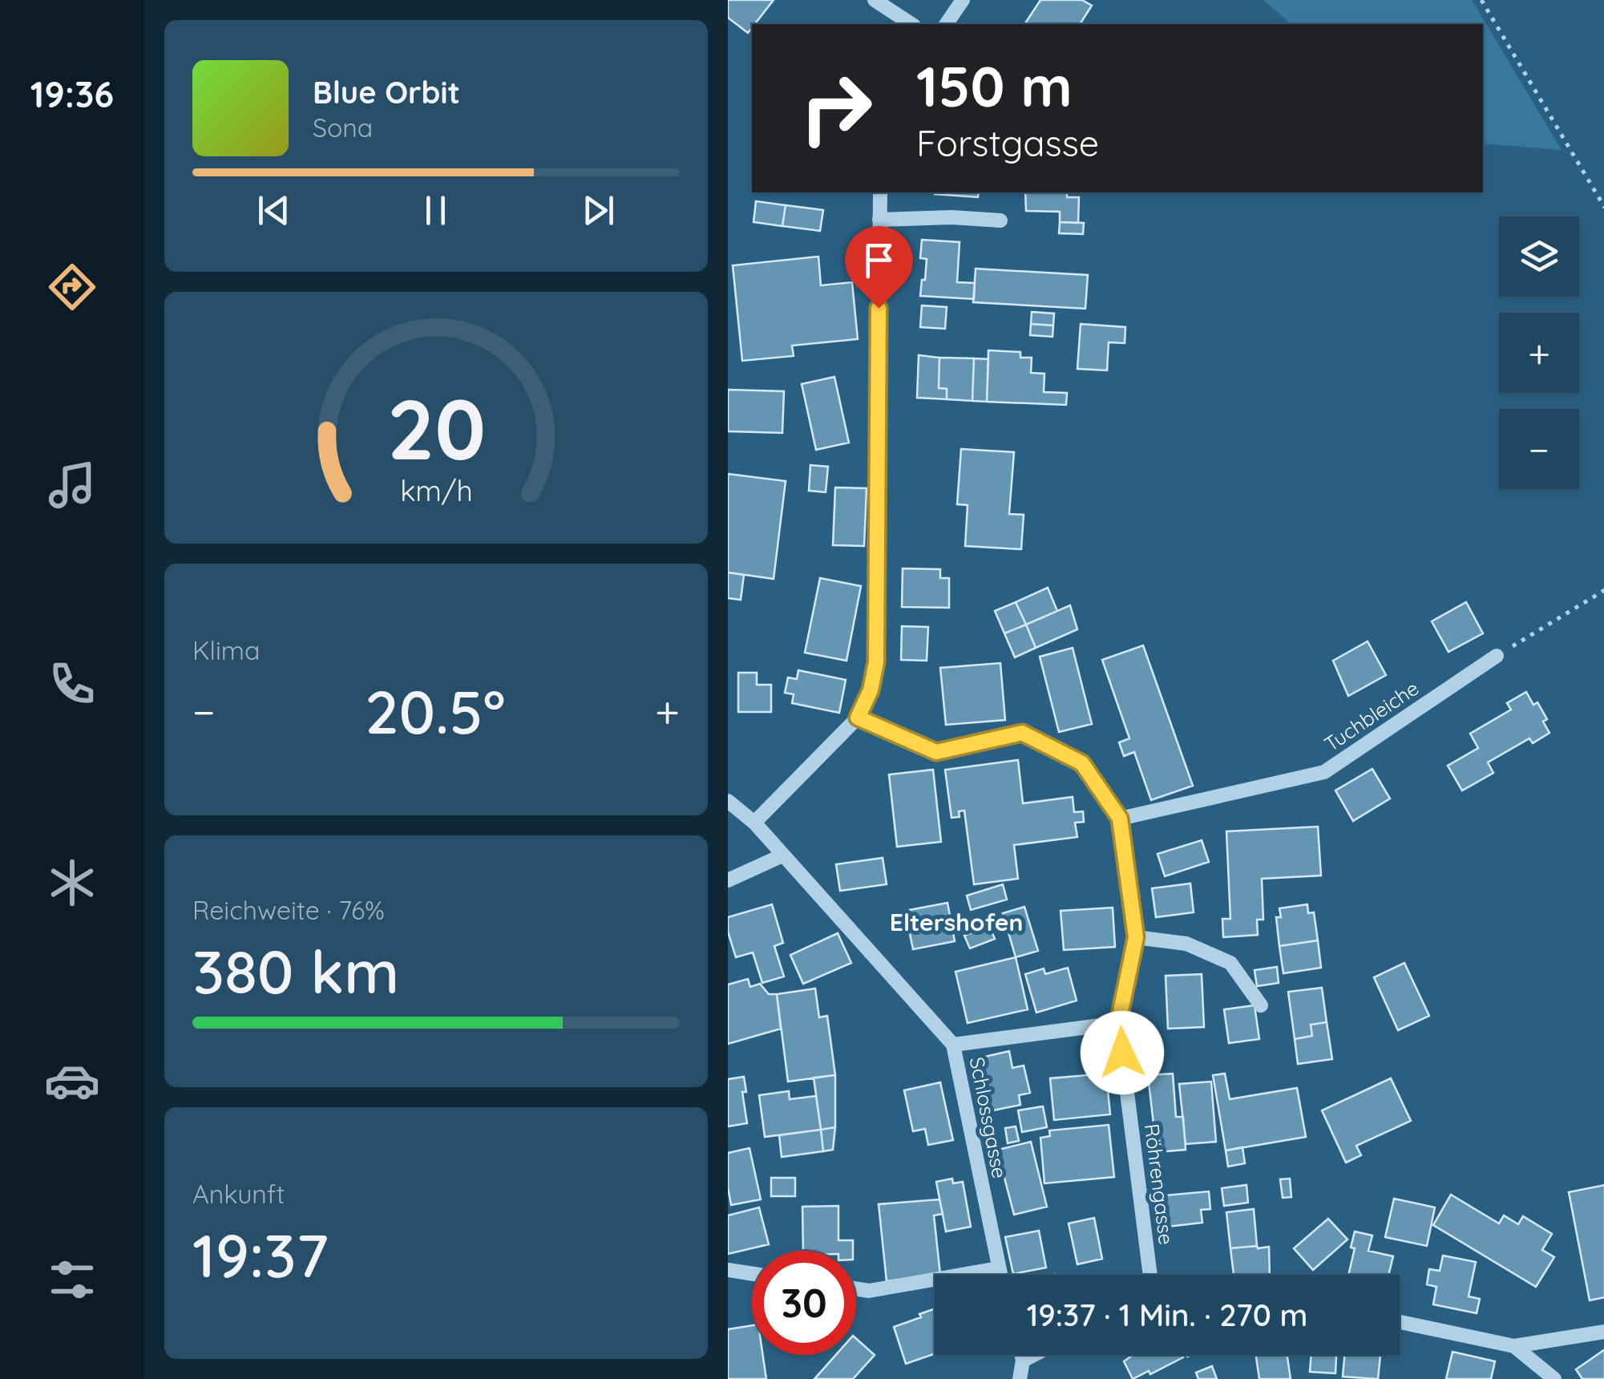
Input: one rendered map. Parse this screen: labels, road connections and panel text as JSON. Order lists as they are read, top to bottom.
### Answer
{
  "streets": {
    "street": ["Tuchbleiche", "Schlossgasse", "Röhrengasse"]
  },
  "crossings": [
    ["Tuchbleiche", "Röhrengasse"]
  ],
  "districts": ["Eltershofen"],
  "page": {
    "tabs": "19:36",
    "turn": ["150 m", "Forstgasse"],
    "song": ["Blue Orbit", "Sona"],
    "map_buttons": ["+", "−"],
    "tile": [
      "Klima",
      ["Reichweite · 76%", "380 km"],
      ["Ankunft", "19:37"]
    ],
    "heat": ["−", "20.5°", "+"],
    "limit": "30",
    "trip": "19:37 · 1 Min. · 270 m",
    "gauge": ["20", "km/h"]
  }
}
